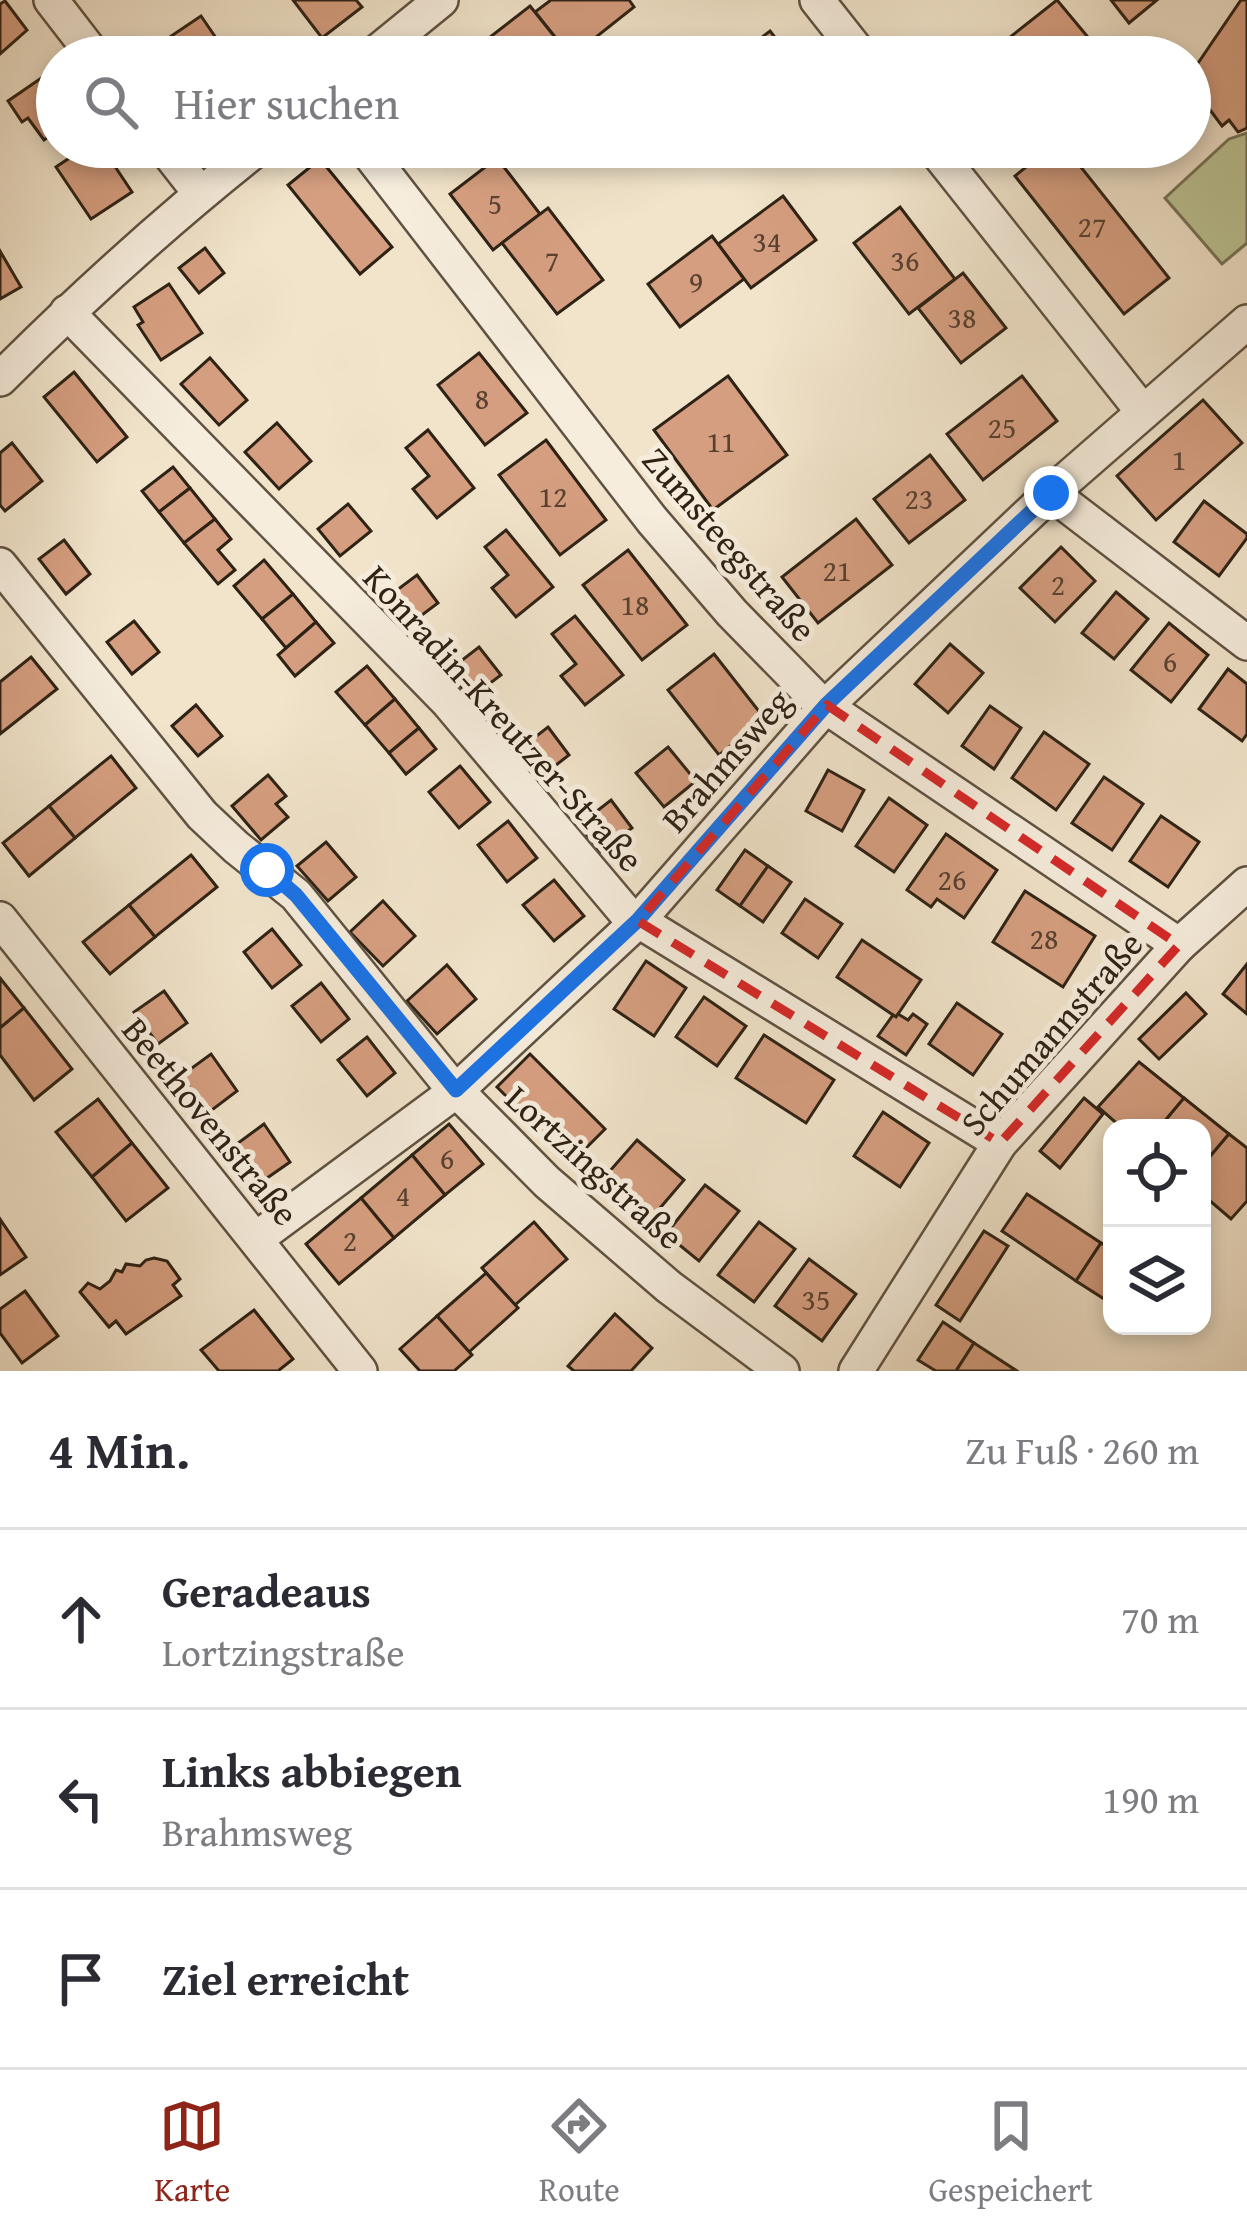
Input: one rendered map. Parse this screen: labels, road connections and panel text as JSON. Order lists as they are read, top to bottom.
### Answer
{
  "streets": {
    "street": [
      "Zumsteegstraße",
      "Konradin-Kreutzer-Straße",
      "Brahmsweg",
      "Schumannstraße",
      "Beethovenstraße",
      "Lortzingstraße"
    ]
  },
  "crossings": [
    ["Zumsteegstraße", "Brahmsweg"],
    ["Zumsteegstraße", "Schumannstraße"],
    ["Konradin-Kreutzer-Straße", "Brahmsweg"],
    ["Konradin-Kreutzer-Straße", "Schumannstraße"],
    ["Brahmsweg", "Beethovenstraße"],
    ["Brahmsweg", "Lortzingstraße"]
  ],
  "house_numbers": [
    "5",
    "27",
    "34",
    "7",
    "36",
    "9",
    "38",
    "8",
    "25",
    "11",
    "1",
    "12",
    "23",
    "21",
    "2",
    "18",
    "6",
    "26",
    "28",
    "6",
    "4",
    "2",
    "35"
  ],
  "page": {
    "search": "Hier suchen",
    "heading": ["4 Min.", "Zu Fuß · 260 m"],
    "list": [
      ["Geradeaus", "Lortzingstraße", "70 m"],
      ["Links abbiegen", "Brahmsweg", "190 m"],
      "Ziel erreicht"
    ],
    "nav": ["Karte", "Route", "Gespeichert"]
  }
}
